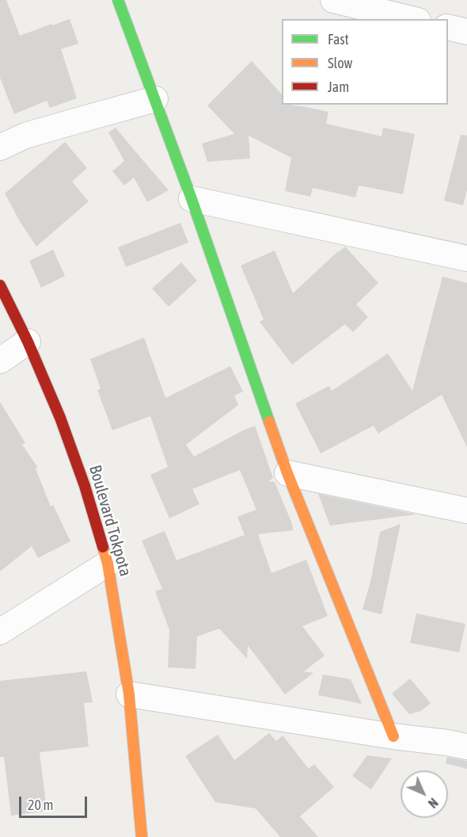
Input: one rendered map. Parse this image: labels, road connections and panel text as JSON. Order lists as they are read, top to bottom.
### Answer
{
  "streets": {
    "street": ["Boulevard Tokpota"]
  },
  "legend": ["Fast", "Slow", "Jam"],
  "scale_bar": "20 m",
  "north": "bottom right"
}
